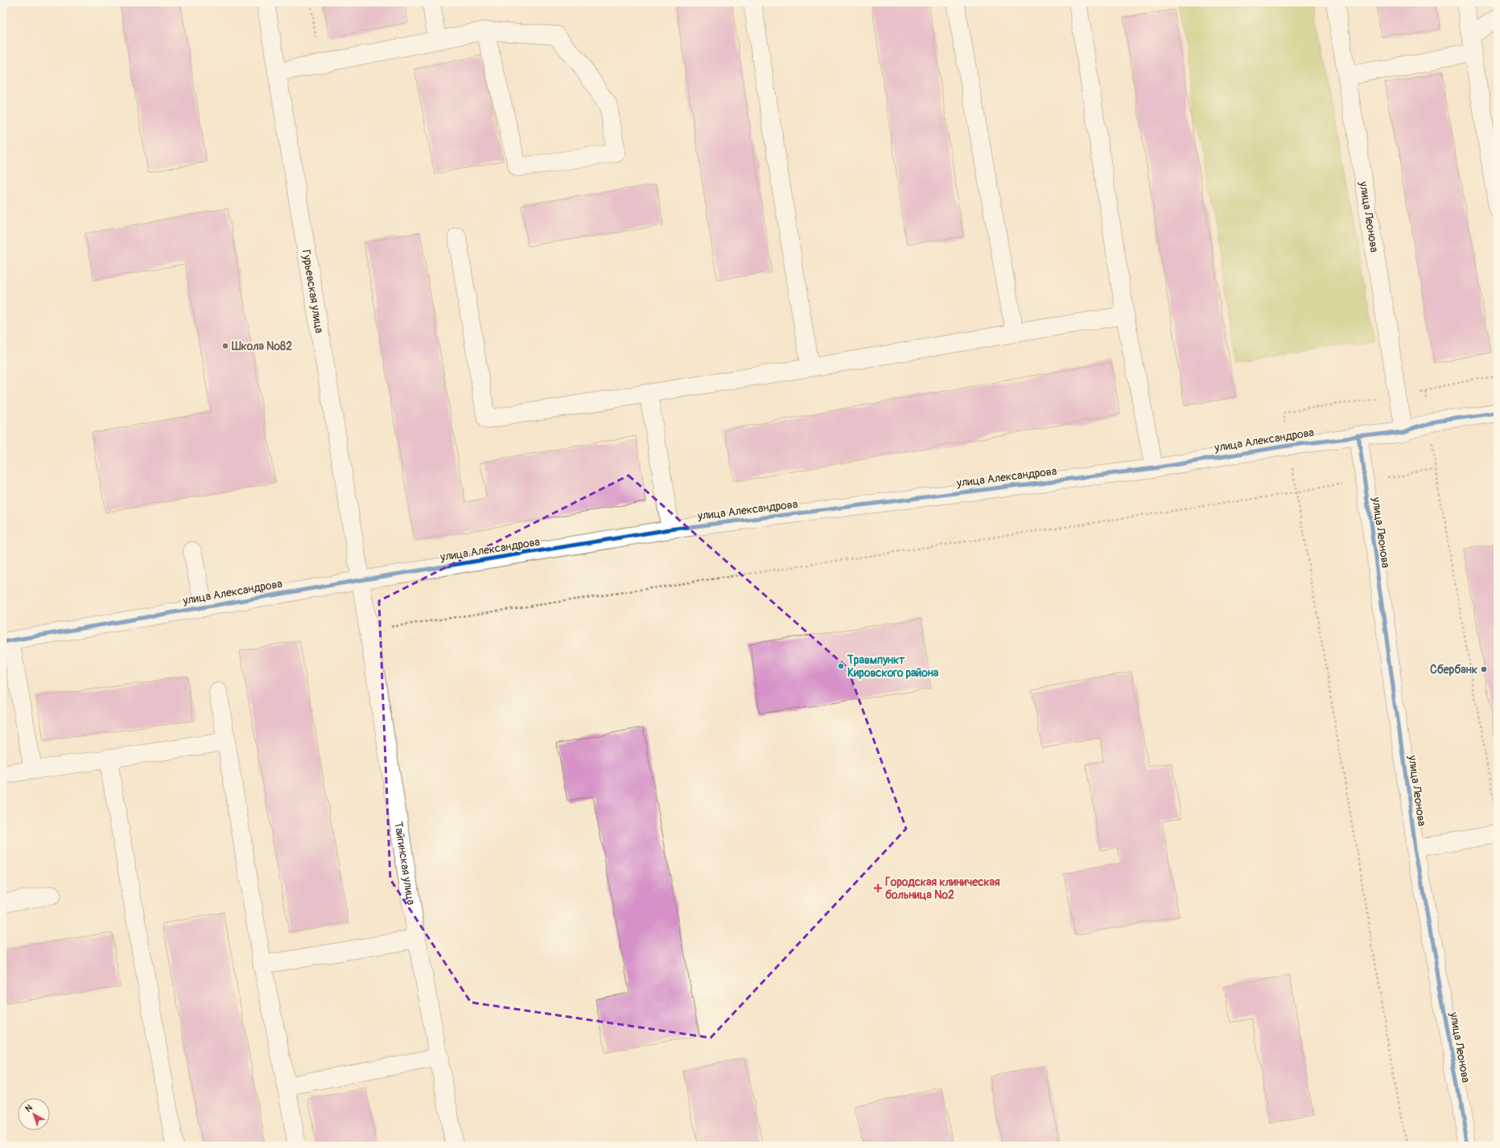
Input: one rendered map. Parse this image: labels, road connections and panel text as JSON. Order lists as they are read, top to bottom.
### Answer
{
  "streets": {
    "street": [
      "улица Леонова",
      "Гурьевская улица",
      "улица Александрова",
      "Тайгинская улица"
    ]
  },
  "crossings": [
    ["улица Леонова", "улица Александрова"],
    ["Гурьевская улица", "улица Александрова"],
    ["Гурьевская улица", "Тайгинская улица"],
    ["улица Александрова", "Тайгинская улица"]
  ],
  "places": {
    "other": ["Школа №82", "Травмпункт Кировского района", "Сбербанк"],
    "health": ["Городская клиническая больница №2"]
  },
  "north": "top left"
}
